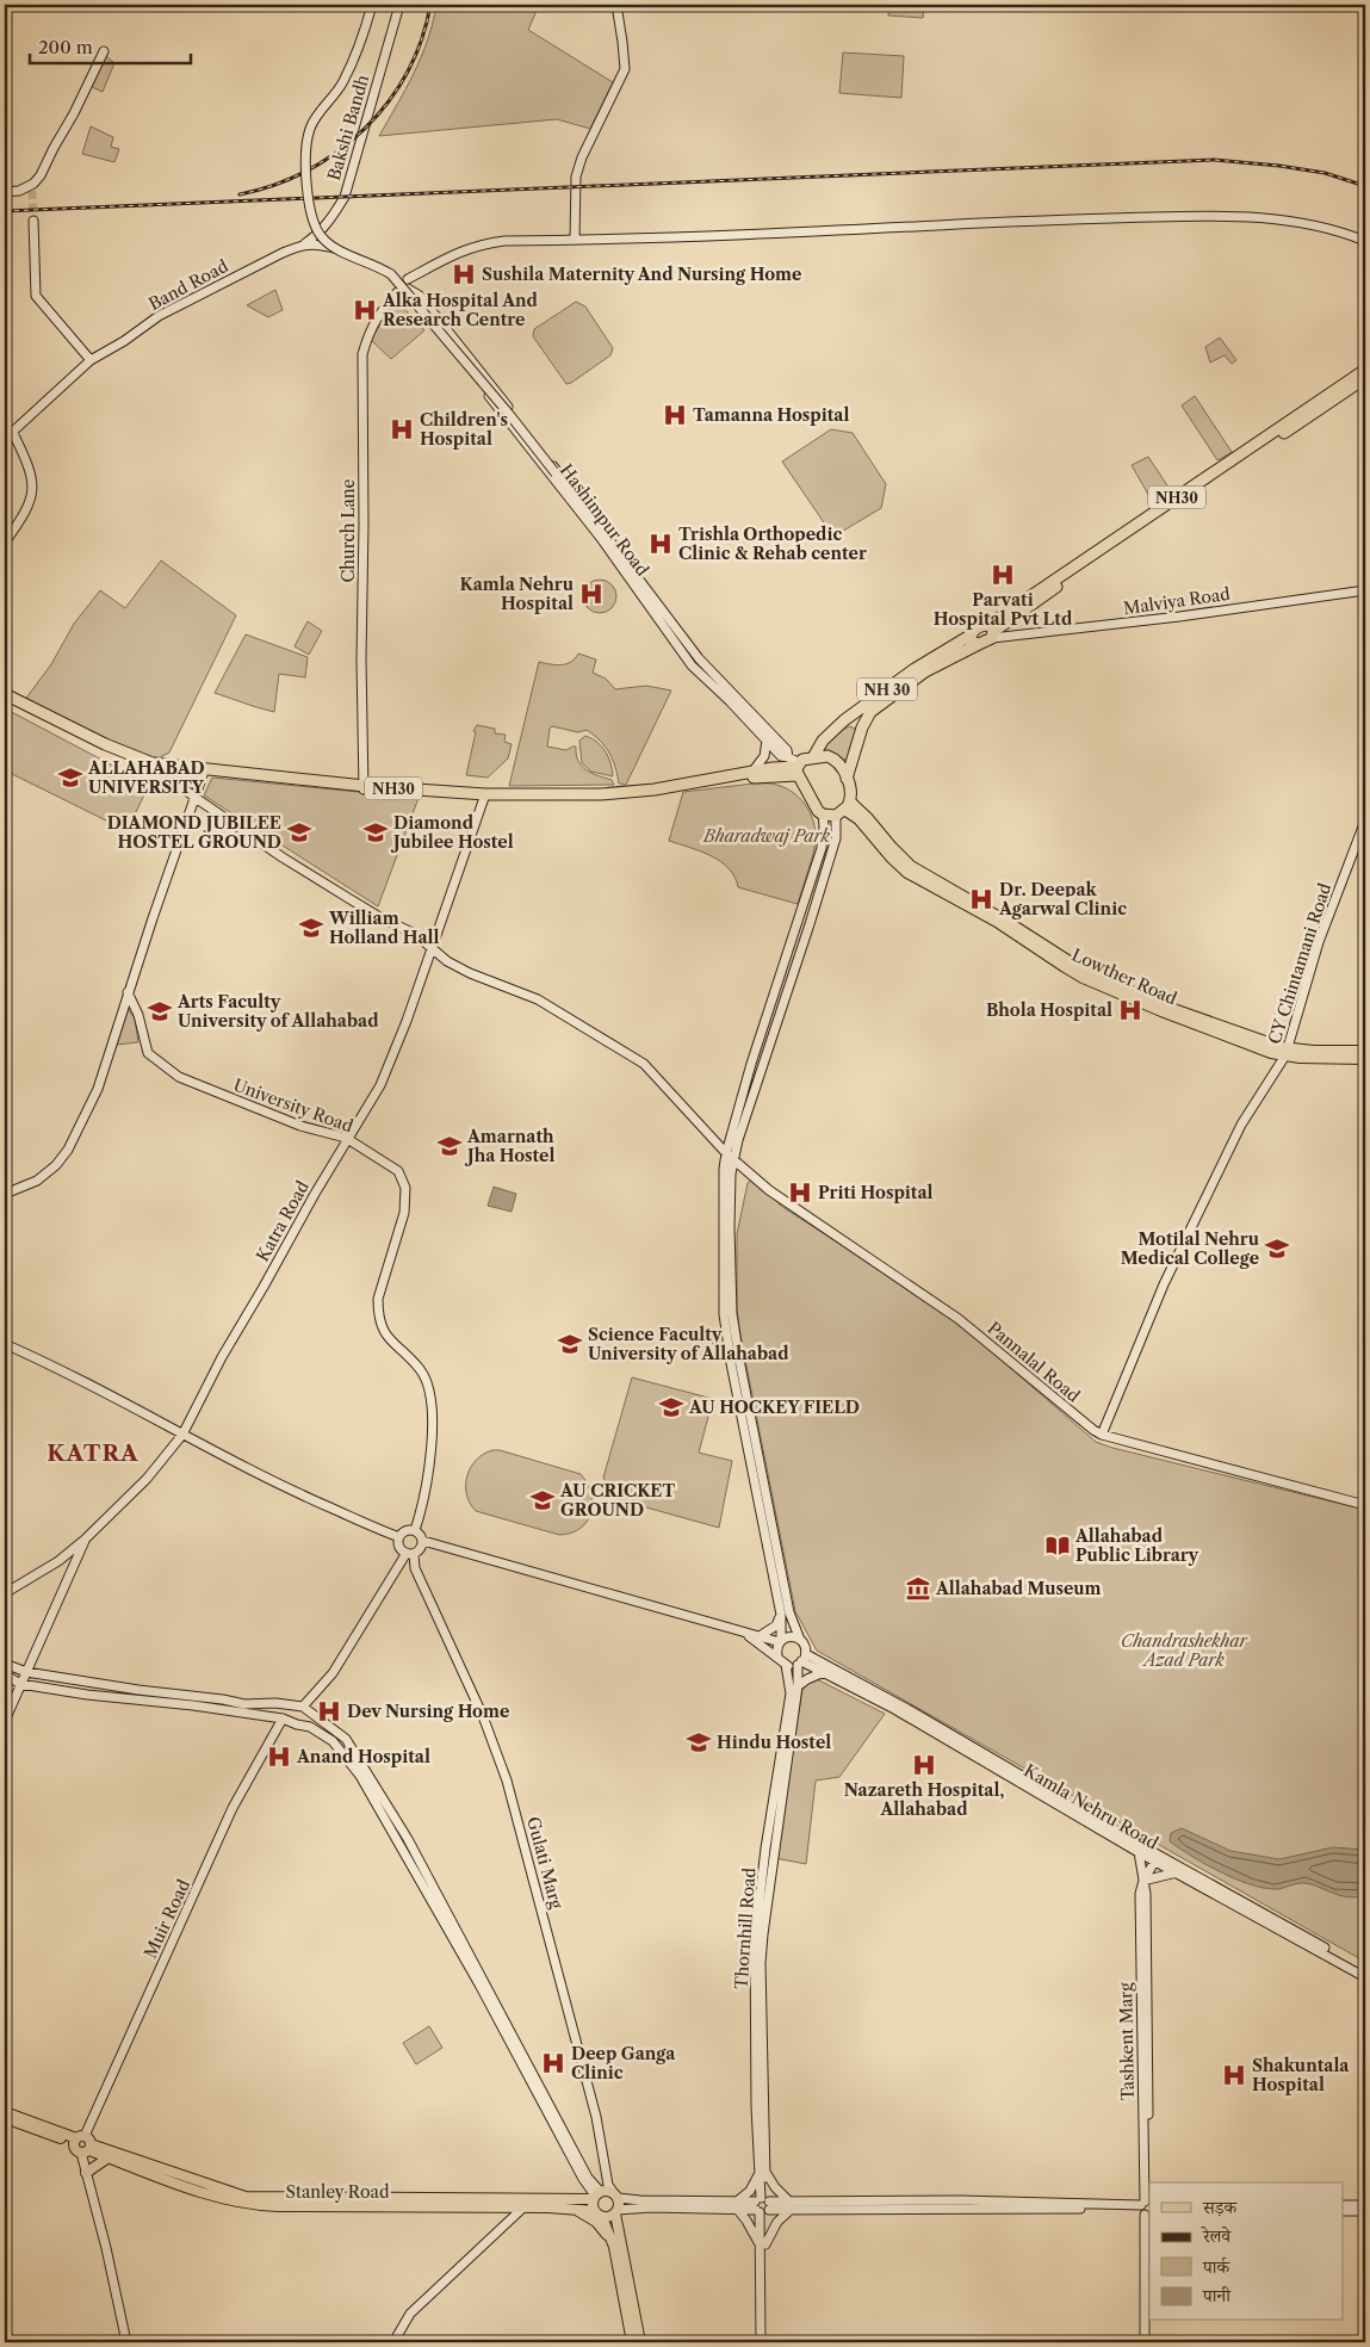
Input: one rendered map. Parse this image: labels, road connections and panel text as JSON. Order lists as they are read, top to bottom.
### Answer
{
  "streets": {
    "highway": ["NH30", "NH 30"],
    "main road": ["Lowther Road", "Stanley Road"],
    "street": [
      "Bakshi Bandh",
      "Band Road",
      "Hashimpur Road",
      "Church Lane",
      "Malviya Road",
      "CY Chintamani Road",
      "University Road",
      "Katra Road",
      "Pannalal Road",
      "Kamla Nehru Road",
      "Gulati Marg",
      "Muir Road",
      "Thornhill Road",
      "Tashkent Marg"
    ]
  },
  "crossings": [
    ["Bakshi Bandh", "Band Road"],
    ["NH30", "Malviya Road"],
    ["NH30", "NH 30"],
    ["Hashimpur Road", "Church Lane"],
    ["Malviya Road", "NH 30"],
    ["CY Chintamani Road", "Lowther Road"],
    ["CY Chintamani Road", "Pannalal Road"],
    ["University Road", "Katra Road"],
    ["University Road", "Gulati Marg"],
    ["Katra Road", "Pannalal Road"],
    ["Kamla Nehru Road", "Thornhill Road"],
    ["Kamla Nehru Road", "Tashkent Marg"],
    ["Gulati Marg", "Stanley Road"]
  ],
  "districts": ["KATRA"],
  "parks": ["Bharadwaj Park", "Chandrashekhar Azad Park"],
  "places": {
    "hospital": [
      "Sushila Maternity And Nursing Home",
      "Alka Hospital And Research Centre",
      "Tamanna Hospital",
      "Children's Hospital",
      "Trishla Orthopedic Clinic & Rehab center",
      "Parvati Hospital Pvt Ltd",
      "Kamla Nehru Hospital",
      "Dr. Deepak Agarwal Clinic",
      "Bhola Hospital",
      "Priti Hospital",
      "Dev Nursing Home",
      "Anand Hospital",
      "Nazareth Hospital, Allahabad",
      "Deep Ganga Clinic",
      "Shakuntala Hospital"
    ],
    "school or university": [
      "ALLAHABAD UNIVERSITY",
      "DIAMOND JUBILEE HOSTEL GROUND",
      "Diamond Jubilee Hostel",
      "William Holland Hall",
      "Arts Faculty University of Allahabad",
      "Amarnath Jha Hostel",
      "Motilal Nehru Medical College",
      "Science Faculty University of Allahabad",
      "AU HOCKEY FIELD",
      "AU CRICKET GROUND",
      "Hindu Hostel"
    ],
    "library": ["Allahabad Public Library"],
    "museum": ["Allahabad Museum"]
  },
  "legend": [
    "सड़क",
    "रेलवे",
    "पार्क",
    "पानी"
  ],
  "scale_bar": "200 m"
}
